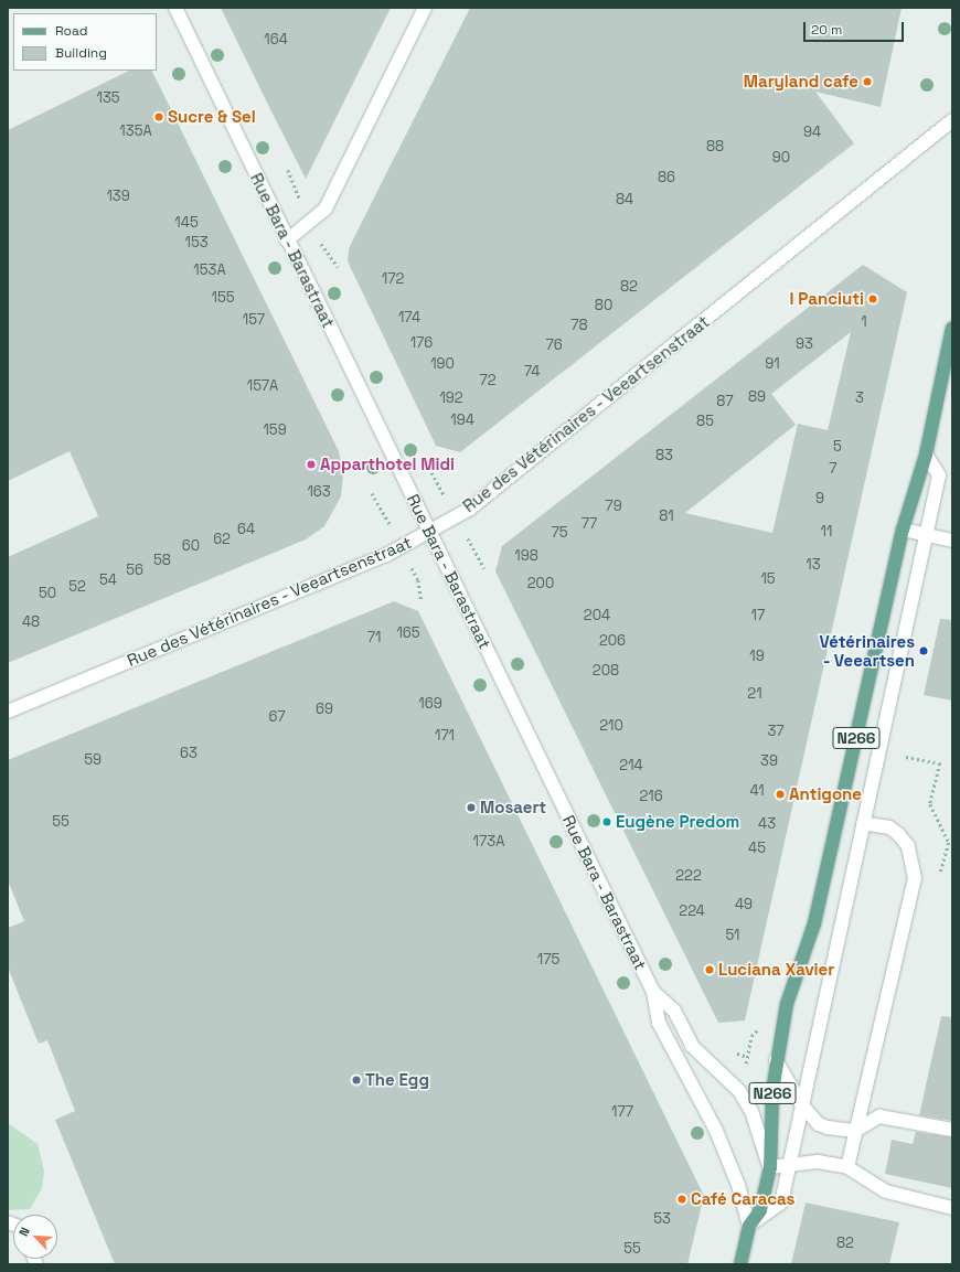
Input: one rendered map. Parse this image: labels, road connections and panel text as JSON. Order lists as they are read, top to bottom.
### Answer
{
  "streets": {
    "main road": ["Rue Bara - Barastraat", "Rue des Vétérinaires - Veeartsenstraat", "N266"]
  },
  "crossings": [
    ["Rue Bara - Barastraat", "Rue des Vétérinaires - Veeartsenstraat"],
    ["Rue Bara - Barastraat", "N266"]
  ],
  "places": [
    "Maryland cafe",
    "Sucre & Sel",
    "I Panciuti",
    "Apparthotel Midi",
    "Vétérinaires - Veeartsen",
    "Antigone",
    "Mosaert",
    "Eugène Predom",
    "Luciana Xavier",
    "The Egg",
    "Café Caracas"
  ],
  "house_numbers": [
    "164",
    "135",
    "135A",
    "94",
    "88",
    "90",
    "86",
    "139",
    "84",
    "145",
    "153",
    "153A",
    "172",
    "82",
    "155",
    "80",
    "174",
    "157",
    "1",
    "78",
    "176",
    "93",
    "76",
    "190",
    "91",
    "74",
    "72",
    "157A",
    "89",
    "192",
    "3",
    "87",
    "194",
    "85",
    "159",
    "5",
    "83",
    "7",
    "163",
    "9",
    "79",
    "81",
    "77",
    "64",
    "11",
    "75",
    "62",
    "60",
    "198",
    "58",
    "13",
    "56",
    "15",
    "54",
    "200",
    "52",
    "50",
    "204",
    "17",
    "48",
    "165",
    "71",
    "206",
    "19",
    "208",
    "21",
    "169",
    "69",
    "67",
    "210",
    "37",
    "171",
    "63",
    "59",
    "39",
    "214",
    "41",
    "216",
    "55",
    "43",
    "173A",
    "45",
    "222",
    "49",
    "224",
    "51",
    "175",
    "177",
    "53",
    "82",
    "55"
  ],
  "legend": ["Road", "Building"],
  "scale_bar": "20 m",
  "north": "top left"
}
